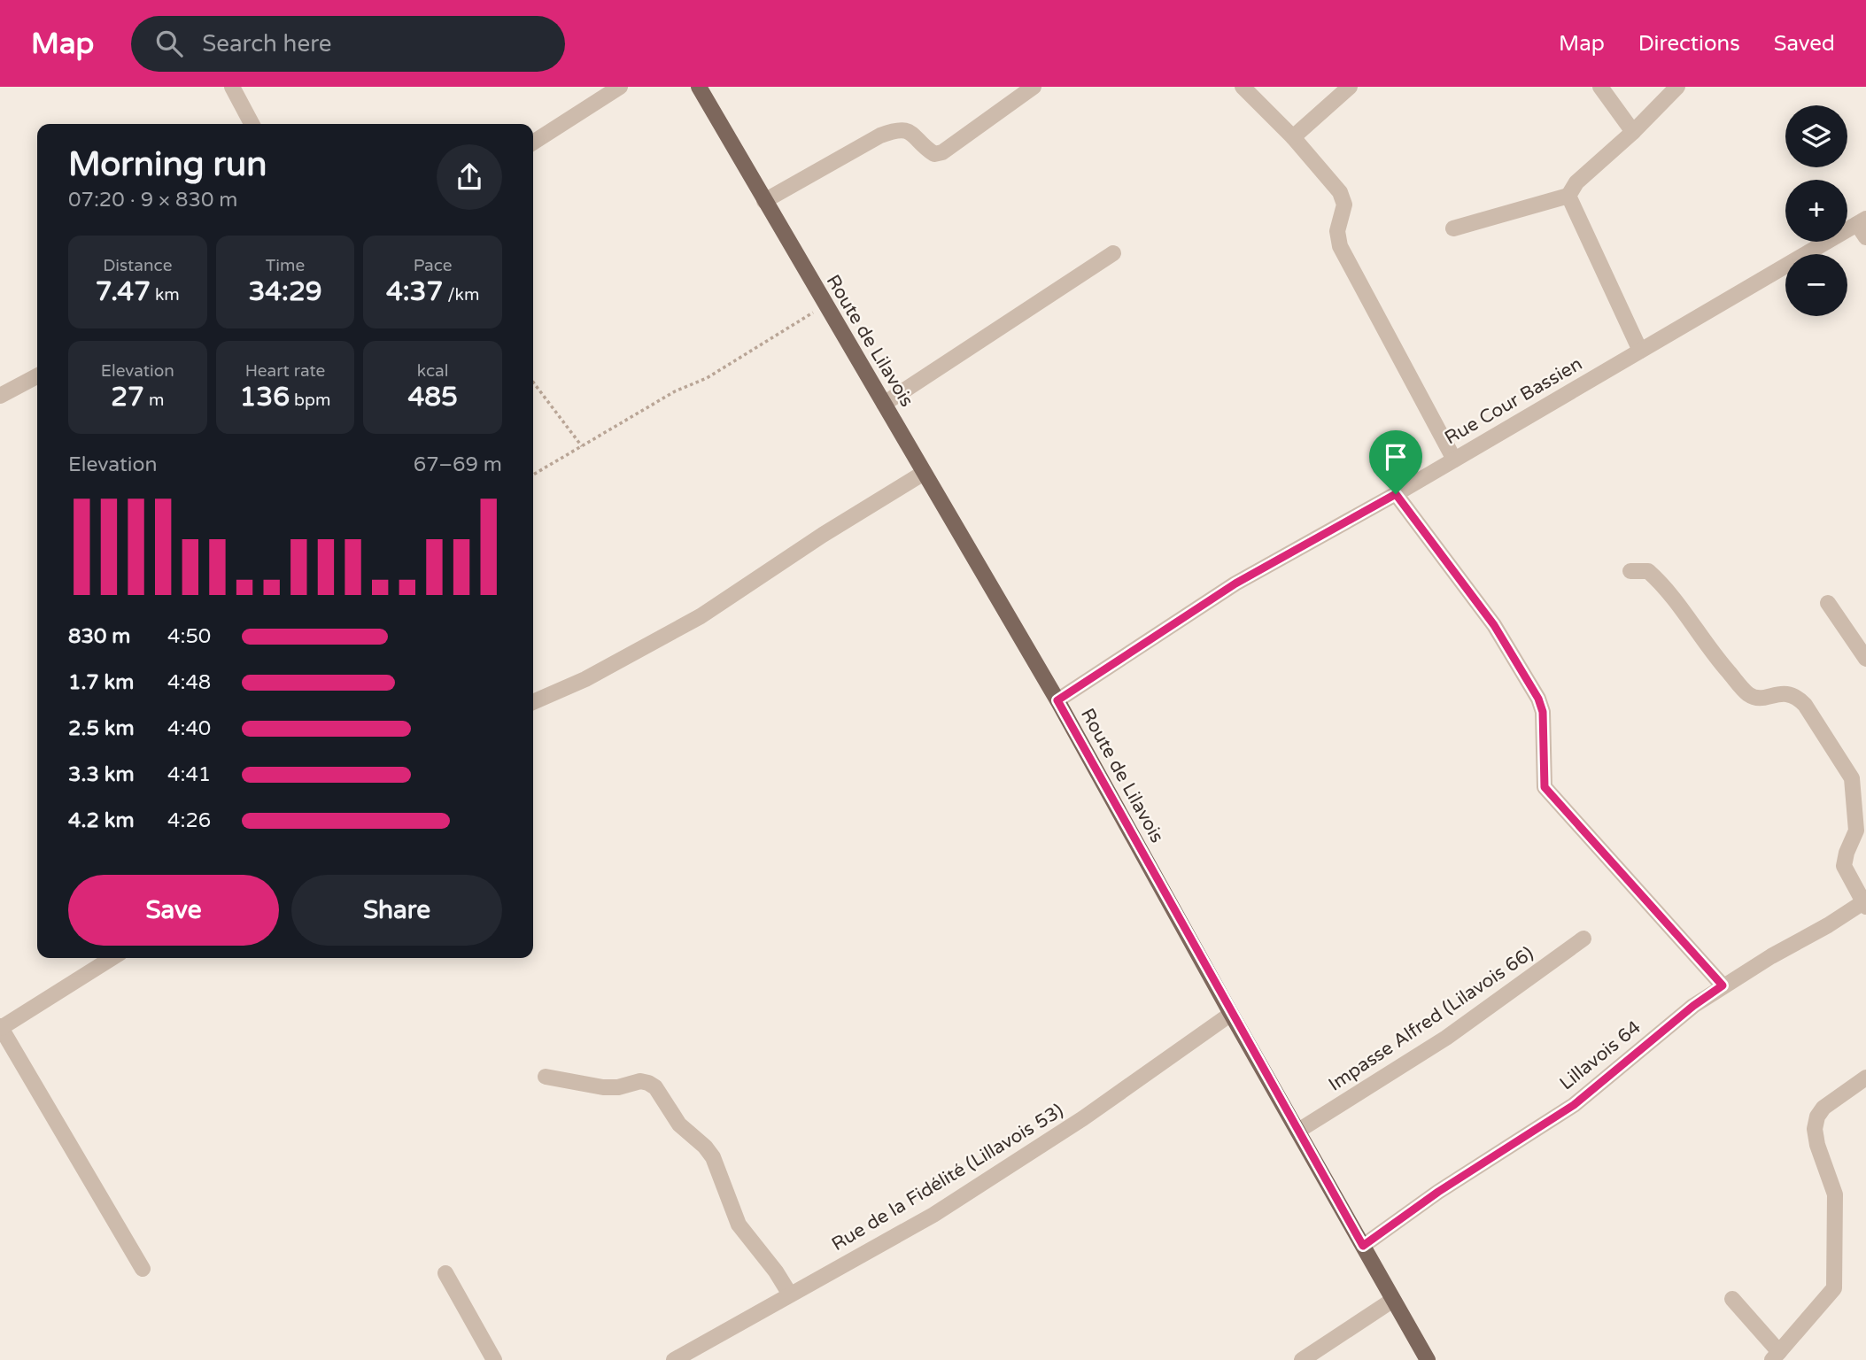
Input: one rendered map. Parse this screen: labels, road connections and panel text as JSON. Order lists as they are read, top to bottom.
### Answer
{
  "streets": {
    "main road": ["Route de Lilavois"],
    "street": [
      "Rue Cour Bassien",
      "Impasse Alfred (Lilavois 66)",
      "Lillavois 64",
      "Rue de la Fidélité (Lillavois 53)"
    ]
  },
  "crossings": [
    ["Route de Lilavois", "Rue Cour Bassien"],
    ["Route de Lilavois", "Impasse Alfred (Lilavois 66)"],
    ["Route de Lilavois", "Lillavois 64"],
    ["Route de Lilavois", "Rue de la Fidélité (Lillavois 53)"]
  ],
  "page": {
    "header": "Map",
    "search": "Search here",
    "nav": ["Map", "Directions", "Saved"],
    "map_buttons": ["+", "−"],
    "heading": ["Morning run", "07:20 · 9 × 830 m"],
    "stats": [
      ["Distance", "7.47 km"],
      ["Time", "34:29"],
      ["Pace", "4:37 /km"],
      ["Elevation", "27 m"],
      ["Heart rate", "136 bpm"],
      ["kcal", "485"]
    ],
    "chart": ["Elevation", "67–69 m"],
    "list": [
      {
        "name": "830 m",
        "note": "4:50"
      },
      {
        "name": "1.7 km",
        "note": "4:48"
      },
      {
        "name": "2.5 km",
        "note": "4:40"
      },
      {
        "name": "3.3 km",
        "note": "4:41"
      },
      {
        "name": "4.2 km",
        "note": "4:26"
      }
    ],
    "buttons": ["Save", "Share"]
  }
}
